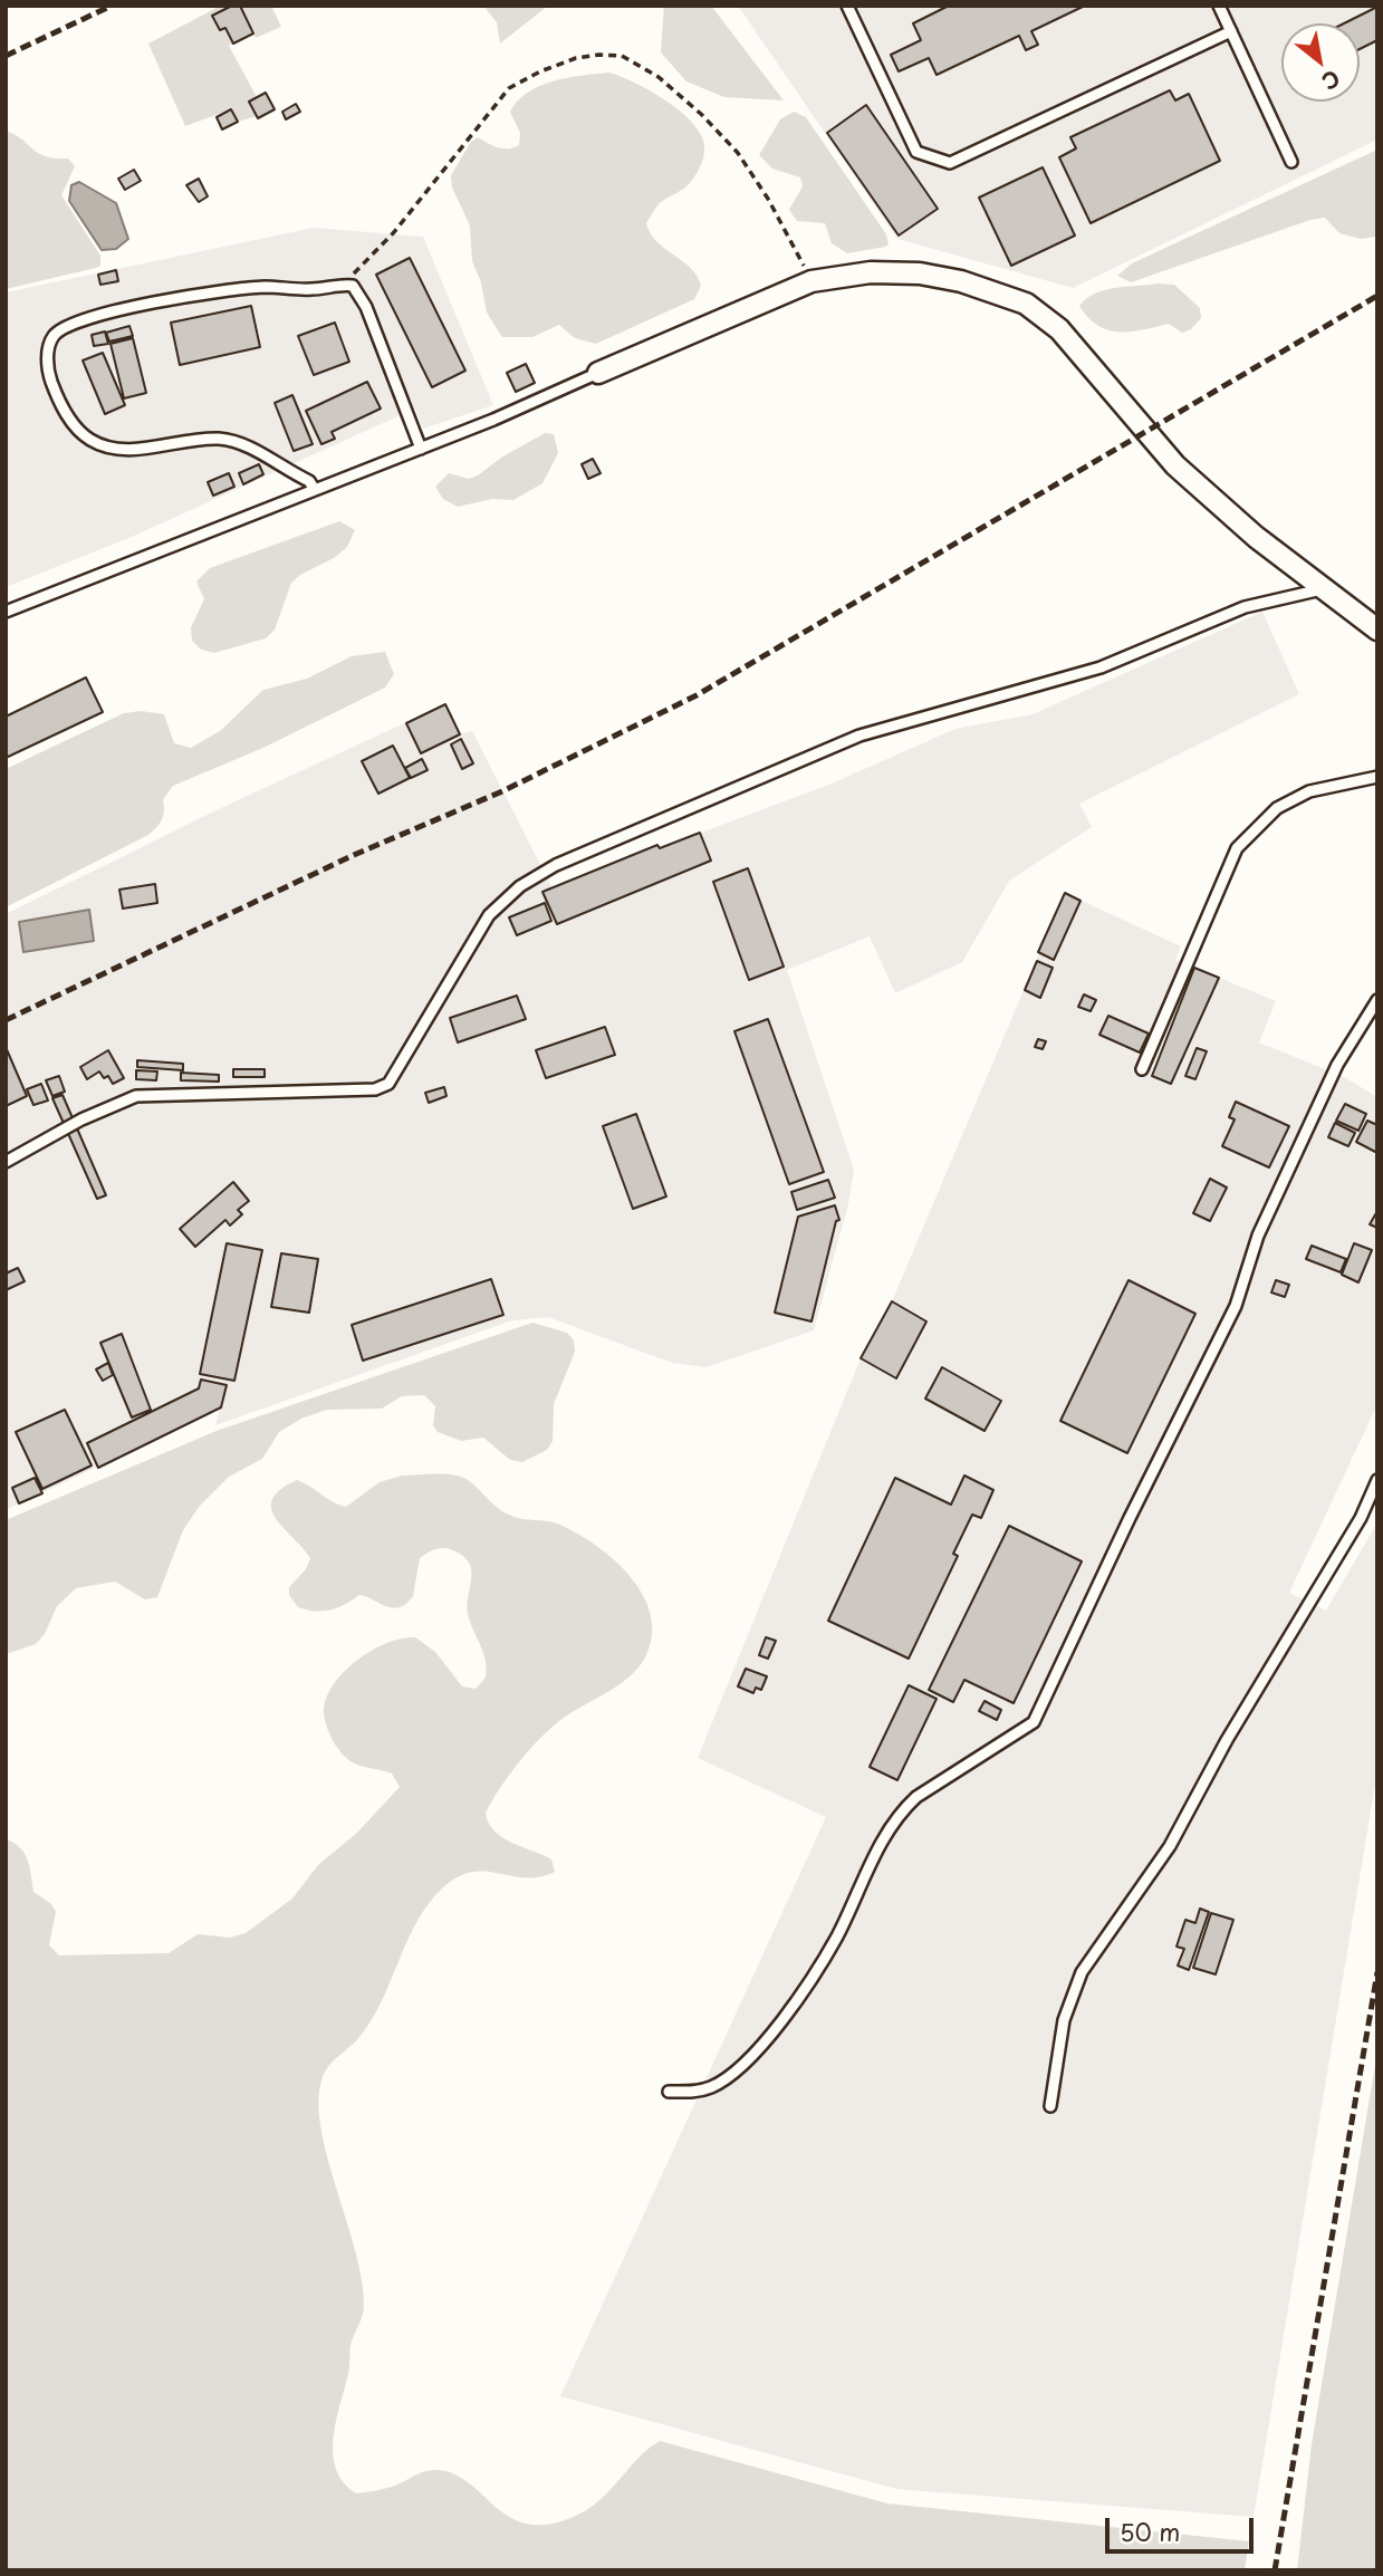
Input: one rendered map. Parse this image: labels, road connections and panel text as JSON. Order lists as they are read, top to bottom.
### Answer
{
  "scale_bar": "50 m",
  "north": "bottom right"
}
